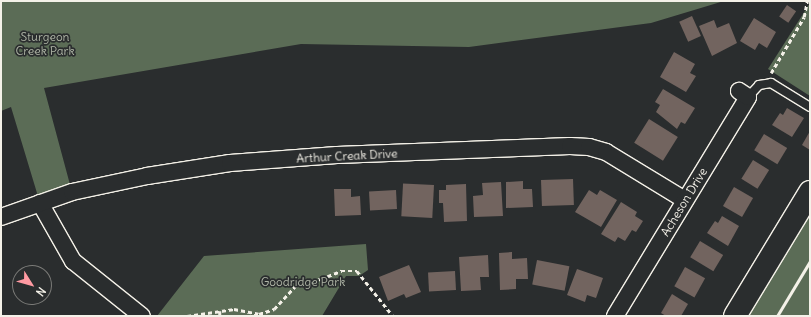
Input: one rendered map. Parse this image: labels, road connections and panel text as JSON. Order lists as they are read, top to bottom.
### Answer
{
  "streets": {
    "street": ["Arthur Creak Drive", "Acheson Drive"]
  },
  "crossings": [
    ["Arthur Creak Drive", "Acheson Drive"]
  ],
  "parks": ["Sturgeon Creek Park", "Goodridge Park"],
  "north": "bottom right"
}
